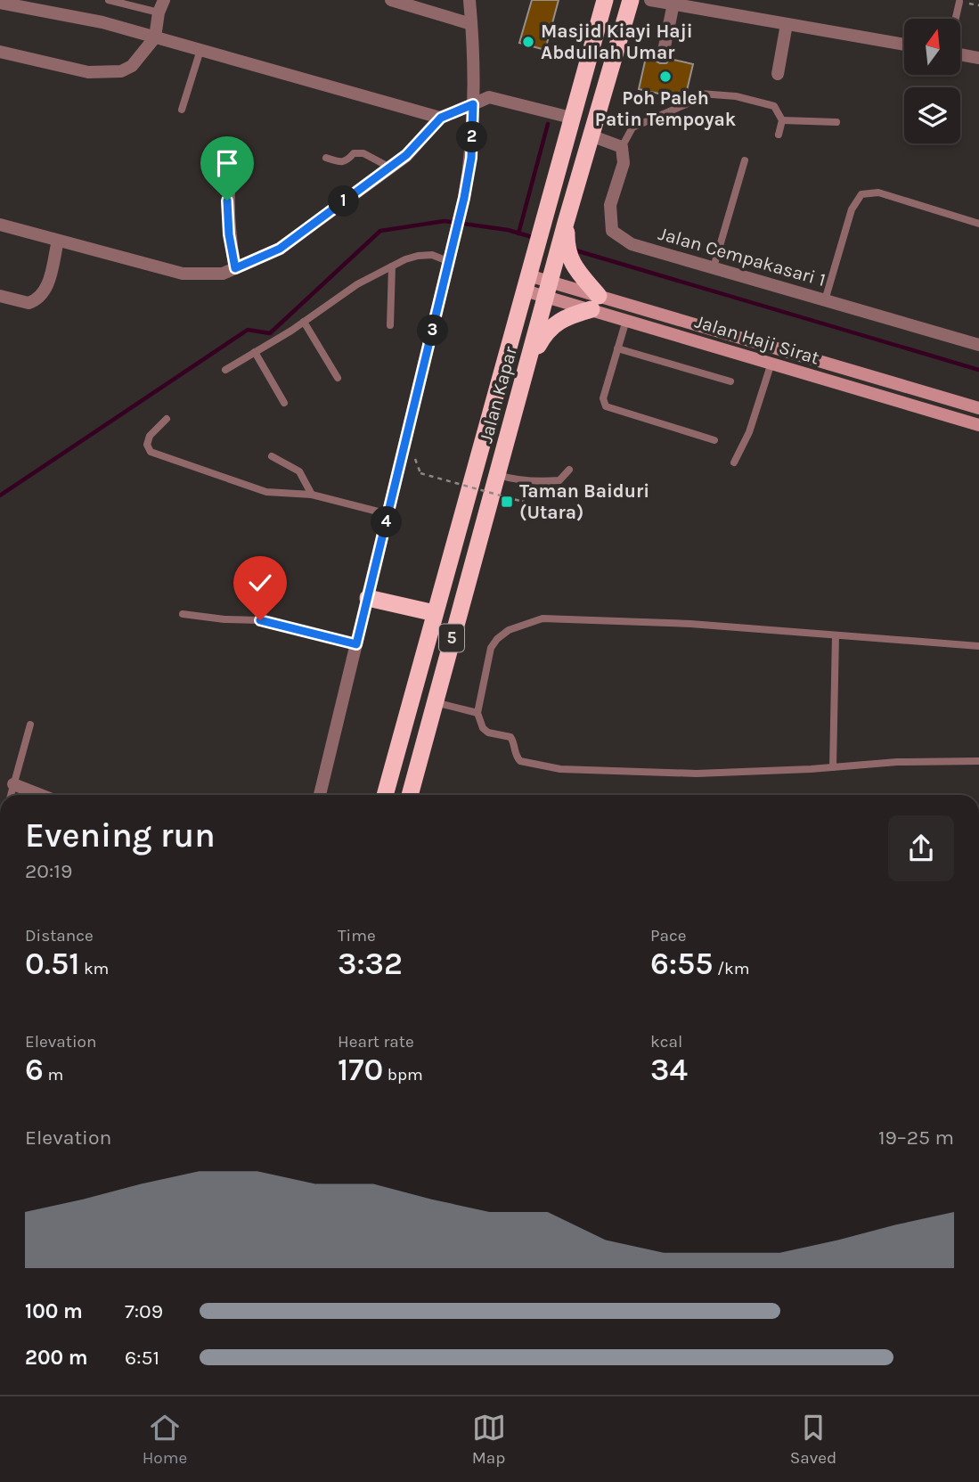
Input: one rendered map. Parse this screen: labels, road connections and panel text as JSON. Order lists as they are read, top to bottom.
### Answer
{
  "streets": {
    "highway": ["Jalan Kapar", "5"],
    "main road": ["Jalan Haji Sirat"],
    "street": ["Jalan Cempakasari 1"]
  },
  "crossings": [
    ["Jalan Haji Sirat", "Jalan Kapar"]
  ],
  "places": {
    "other": ["Masjid Kiayi Haji Abdullah Umar", "Poh Paleh Patin Tempoyak"],
    "transit": ["Taman Baiduri (Utara)"]
  },
  "north": "top",
  "page": {
    "pins": [
      "2",
      "1",
      "3",
      "4"
    ],
    "heading": ["Evening run", "20:19"],
    "stats": [
      ["Distance", "0.51 km"],
      ["Time", "3:32"],
      ["Pace", "6:55 /km"],
      ["Elevation", "6 m"],
      ["Heart rate", "170 bpm"],
      ["kcal", "34"]
    ],
    "chart": ["Elevation", "19–25 m"],
    "list": [
      {
        "name": "100 m",
        "note": "7:09"
      },
      {
        "name": "200 m",
        "note": "6:51"
      }
    ],
    "tabs": ["Home", "Map", "Saved"]
  }
}
